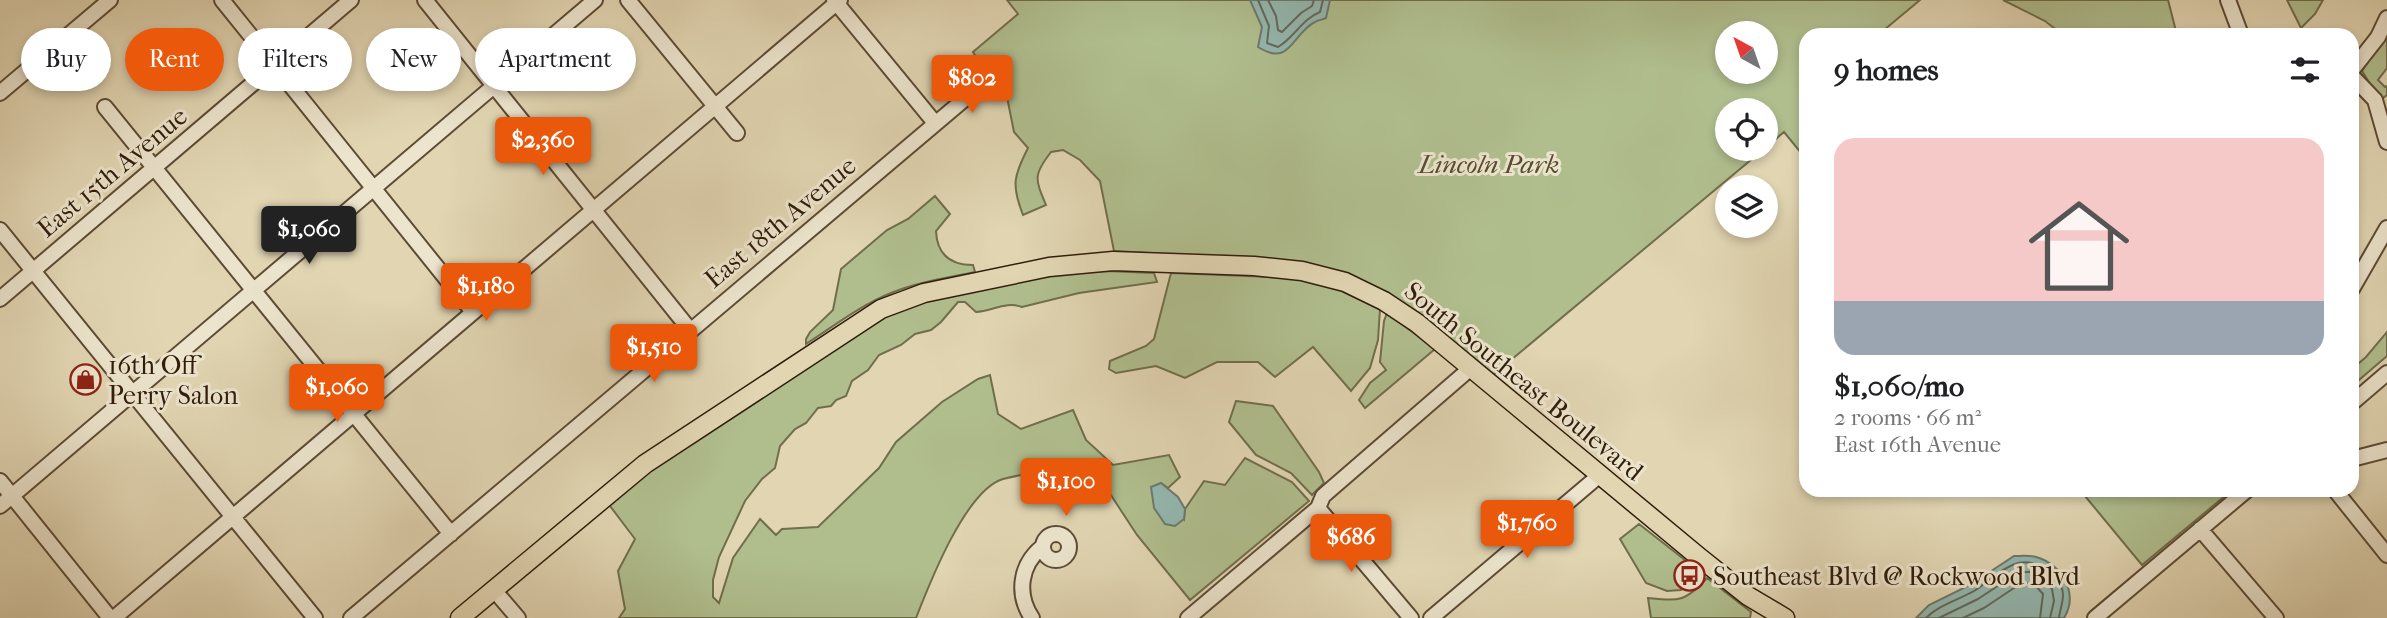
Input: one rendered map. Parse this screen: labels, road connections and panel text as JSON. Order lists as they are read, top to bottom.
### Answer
{
  "streets": {
    "main road": ["South Southeast Boulevard"],
    "street": ["East 15th Avenue", "East 18th Avenue"]
  },
  "parks": ["Lincoln Park"],
  "places": {
    "shop": ["16th Off Perry Salon"],
    "bus stop": ["Southeast Blvd @ Rockwood Blvd"]
  },
  "north": "top left",
  "page": {
    "chip": [
      "Buy",
      "Rent",
      "Filters",
      "New",
      "Apartment"
    ],
    "heading": "9 homes",
    "price": [
      "$802",
      "$2,360",
      "$1,060",
      "$1,180",
      "$1,510",
      "$1,060",
      "$1,100",
      "$1,760",
      "$686"
    ],
    "list": [
      {
        "name": "$1,060/mo",
        "note": "2 rooms · 66 m² · East 16th Avenue"
      }
    ]
  }
}
